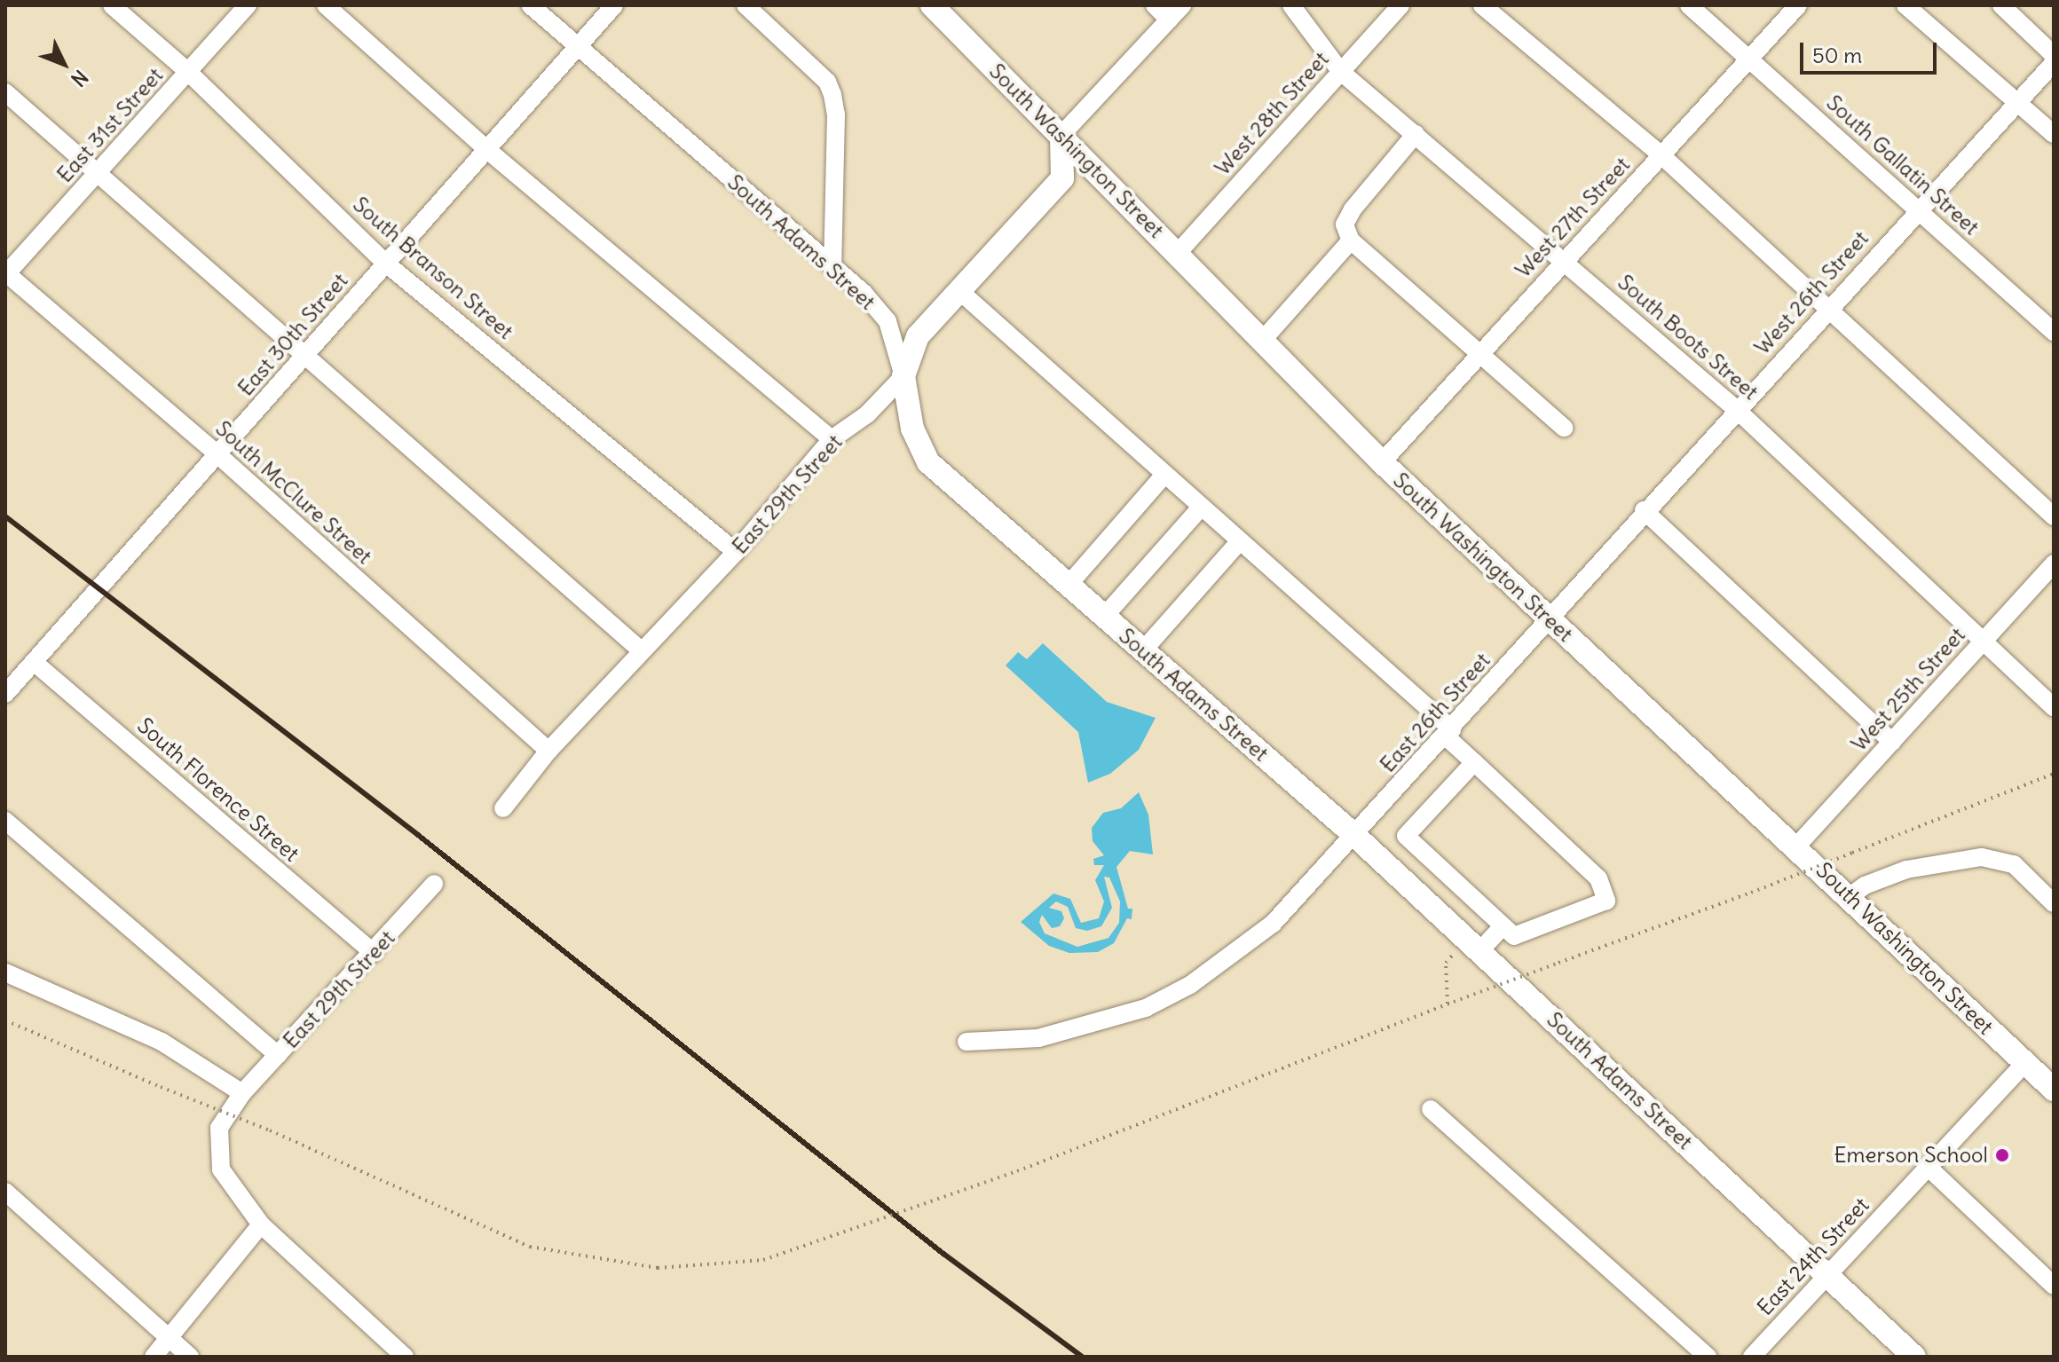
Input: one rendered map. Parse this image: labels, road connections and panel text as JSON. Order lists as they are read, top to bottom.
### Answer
{
  "streets": {
    "main road": ["South Washington Street", "South Adams Street", "East 29th Street"],
    "street": [
      "West 28th Street",
      "East 31st Street",
      "South Gallatin Street",
      "West 27th Street",
      "South Branson Street",
      "West 26th Street",
      "East 30th Street",
      "South Boots Street",
      "South McClure Street",
      "West 25th Street",
      "East 26th Street",
      "South Florence Street",
      "East 24th Street"
    ]
  },
  "crossings": [
    ["West 28th Street", "South Washington Street"],
    ["West 28th Street", "South Boots Street"],
    ["East 31st Street", "South Branson Street"],
    ["East 31st Street", "South McClure Street"],
    ["South Washington Street", "West 27th Street"],
    ["South Washington Street", "West 26th Street"],
    ["South Washington Street", "West 25th Street"],
    ["South Washington Street", "East 26th Street"],
    ["South Washington Street", "East 24th Street"],
    ["South Gallatin Street", "West 27th Street"],
    ["South Gallatin Street", "West 26th Street"],
    ["West 27th Street", "South Boots Street"],
    ["South Adams Street", "East 30th Street"],
    ["South Adams Street", "East 29th Street"],
    ["South Adams Street", "East 26th Street"],
    ["South Adams Street", "East 24th Street"],
    ["South Branson Street", "East 30th Street"],
    ["South Branson Street", "East 29th Street"],
    ["West 26th Street", "South Boots Street"],
    ["West 26th Street", "East 26th Street"],
    ["East 30th Street", "South McClure Street"],
    ["East 30th Street", "South Florence Street"],
    ["South Boots Street", "West 25th Street"],
    ["South McClure Street", "East 29th Street"],
    ["East 29th Street", "South Florence Street"]
  ],
  "places": ["Emerson School"],
  "scale_bar": "50 m",
  "north": "bottom right"
}
